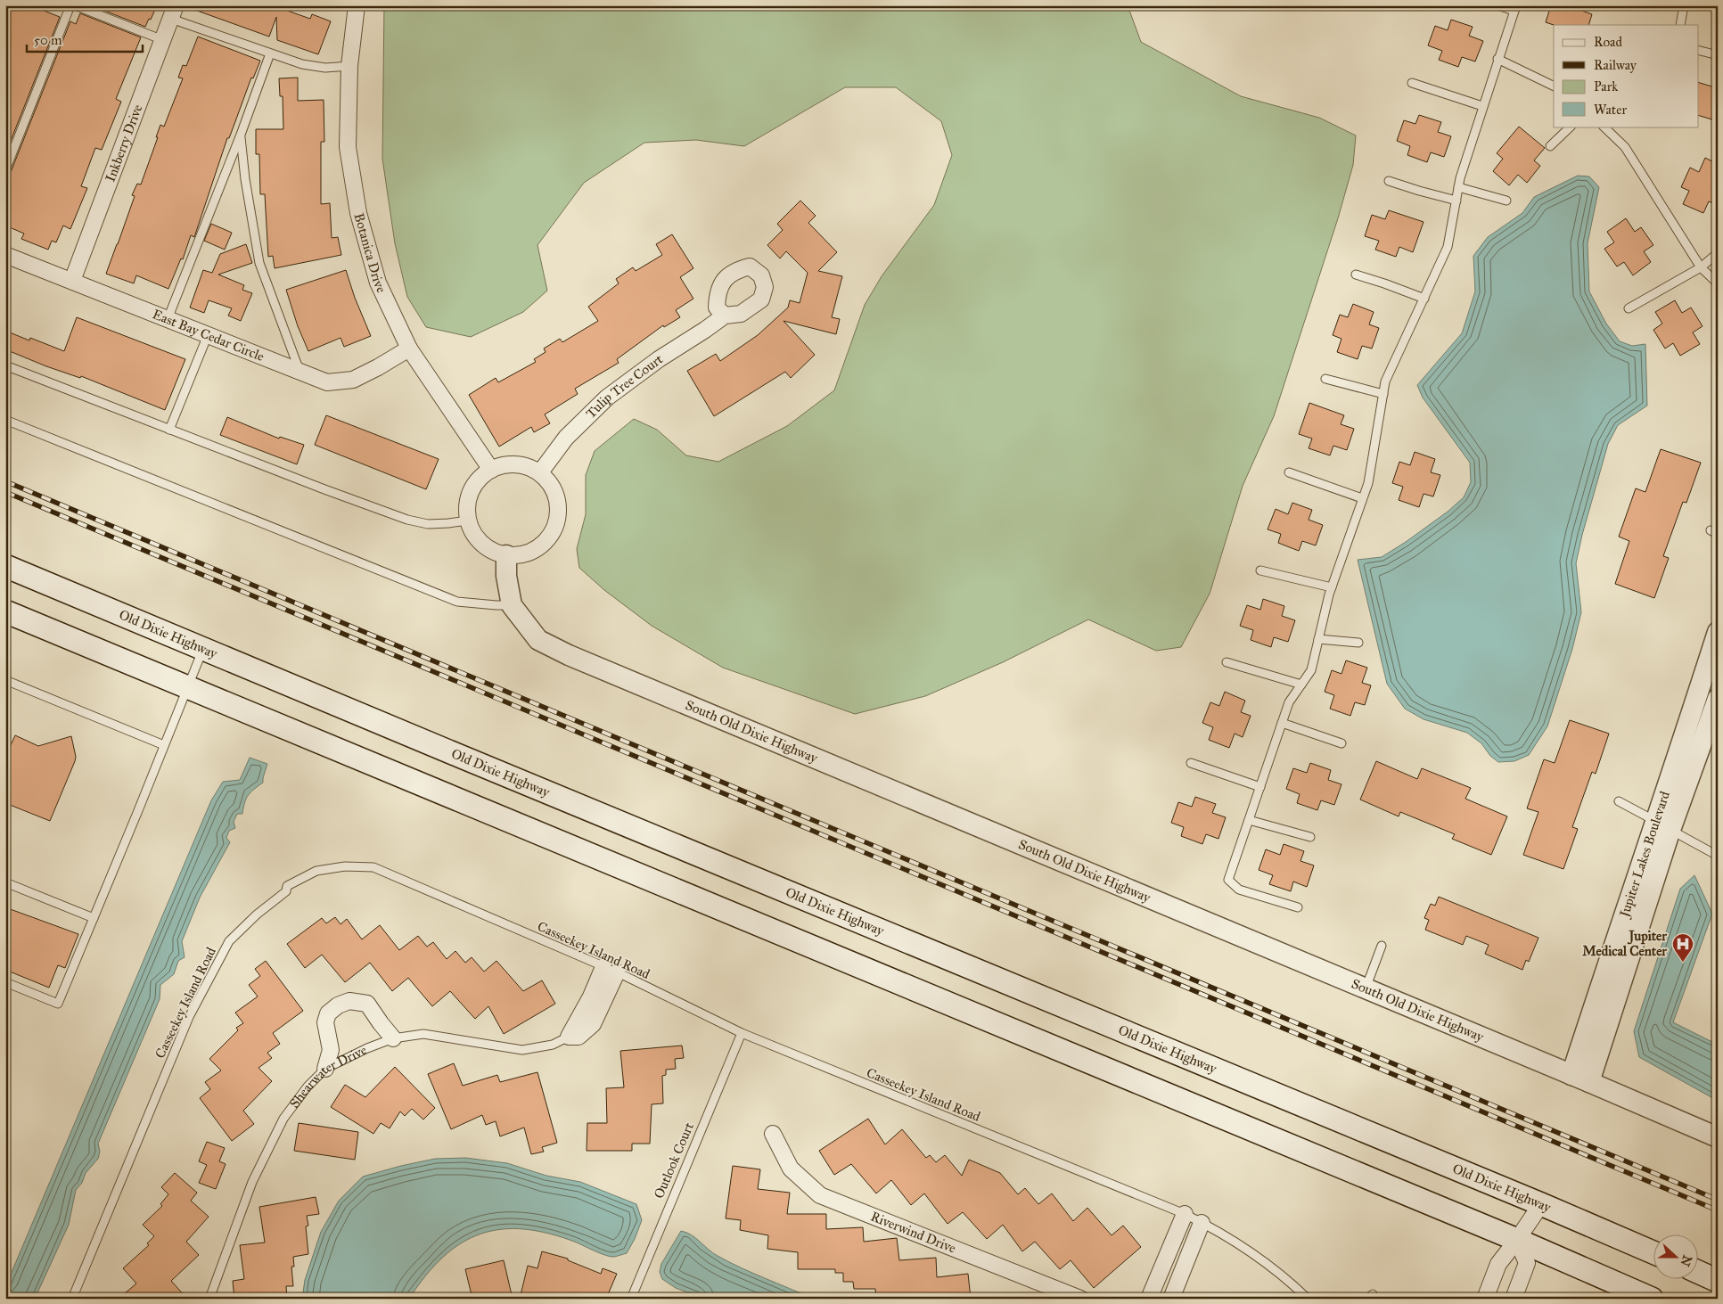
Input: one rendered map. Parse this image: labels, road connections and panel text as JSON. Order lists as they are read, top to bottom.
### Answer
{
  "streets": {
    "main road": ["Old Dixie Highway"],
    "street": [
      "Inkberry Drive",
      "Botanica Drive",
      "East Bay Cedar Circle",
      "Tulip Tree Court",
      "South Old Dixie Highway",
      "Jupiter Lakes Boulevard",
      "Shearwater Drive",
      "Riverwind Drive"
    ],
    "lane": ["Casseekey Island Road", "Outlook Court"]
  },
  "crossings": [
    ["Inkberry Drive", "East Bay Cedar Circle"],
    ["Botanica Drive", "East Bay Cedar Circle"],
    ["Botanica Drive", "Tulip Tree Court"],
    ["Botanica Drive", "South Old Dixie Highway"],
    ["Tulip Tree Court", "South Old Dixie Highway"],
    ["South Old Dixie Highway", "Jupiter Lakes Boulevard"],
    ["Casseekey Island Road", "Shearwater Drive"],
    ["Casseekey Island Road", "Outlook Court"]
  ],
  "places": {
    "hospital": ["Jupiter Medical Center"]
  },
  "legend": [
    "Road",
    "Railway",
    "Park",
    "Water"
  ],
  "scale_bar": "50 m",
  "north": "right"
}
